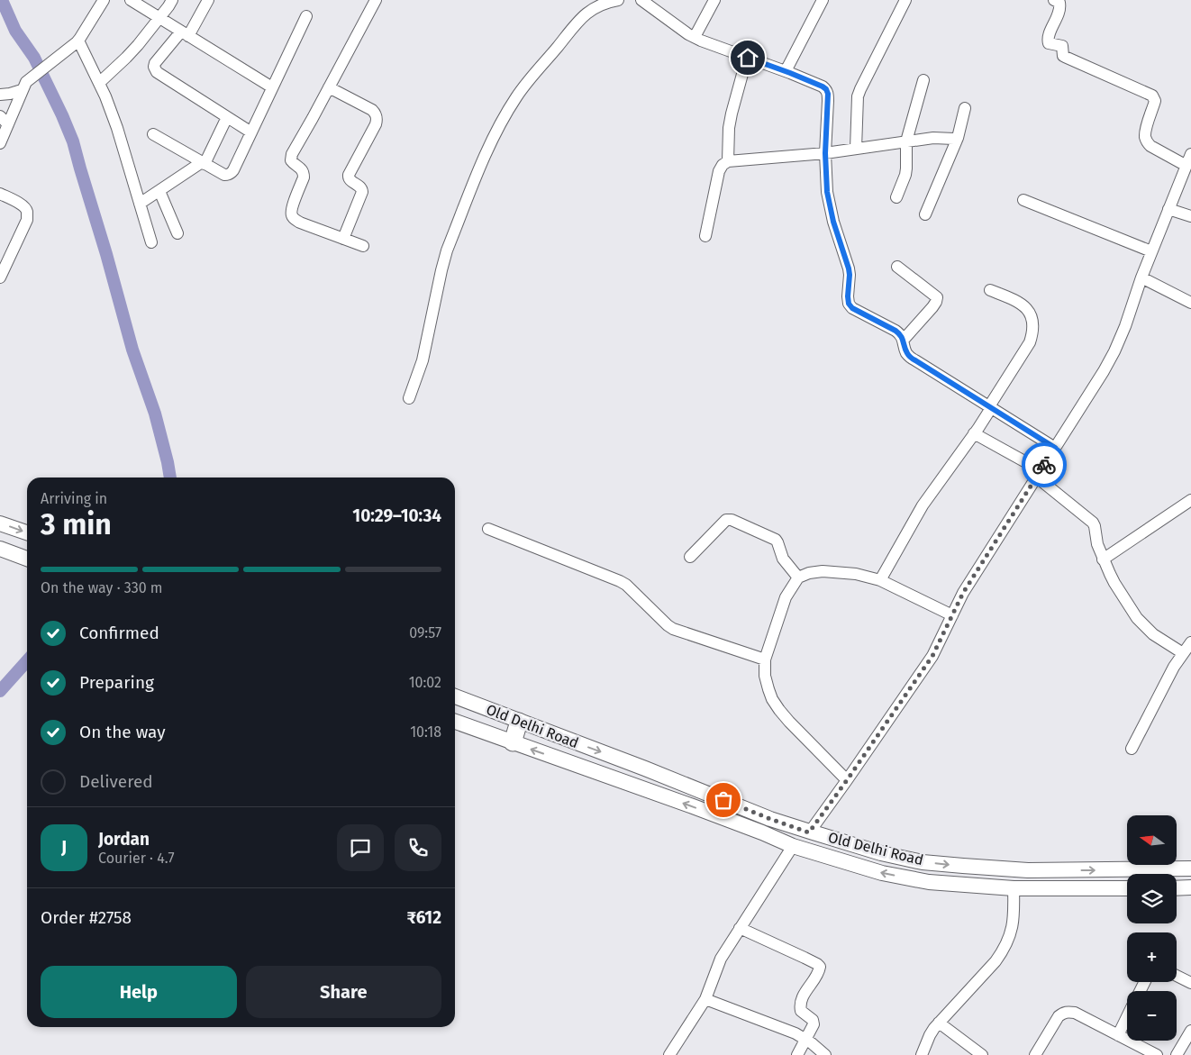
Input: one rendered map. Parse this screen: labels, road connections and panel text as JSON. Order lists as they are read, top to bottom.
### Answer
{
  "streets": {
    "main road": ["Old Delhi Road"]
  },
  "north": "left",
  "page": {
    "heading": ["3 min", "Arriving in", "10:29–10:34"],
    "panel": [
      "Jordan",
      "Courier · 4.7",
      "Order #2758",
      "₹612"
    ],
    "bar": "On the way · 330 m",
    "list": [
      ["Confirmed", "09:57"],
      ["Preparing", "10:02"],
      ["On the way", "10:18"],
      "Delivered"
    ],
    "map_buttons": ["+", "−"],
    "round": "J",
    "buttons": ["Help", "Share"]
  }
}
